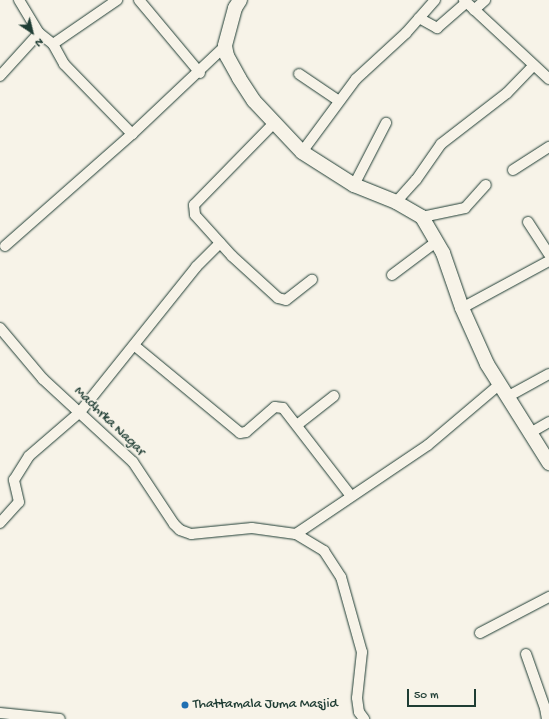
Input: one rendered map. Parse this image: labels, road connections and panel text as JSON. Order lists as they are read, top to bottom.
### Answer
{
  "streets": {
    "street": ["Madhrka Nagar"]
  },
  "places": ["Thattamala Juma Masjid"],
  "scale_bar": "50 m",
  "north": "bottom right"
}
